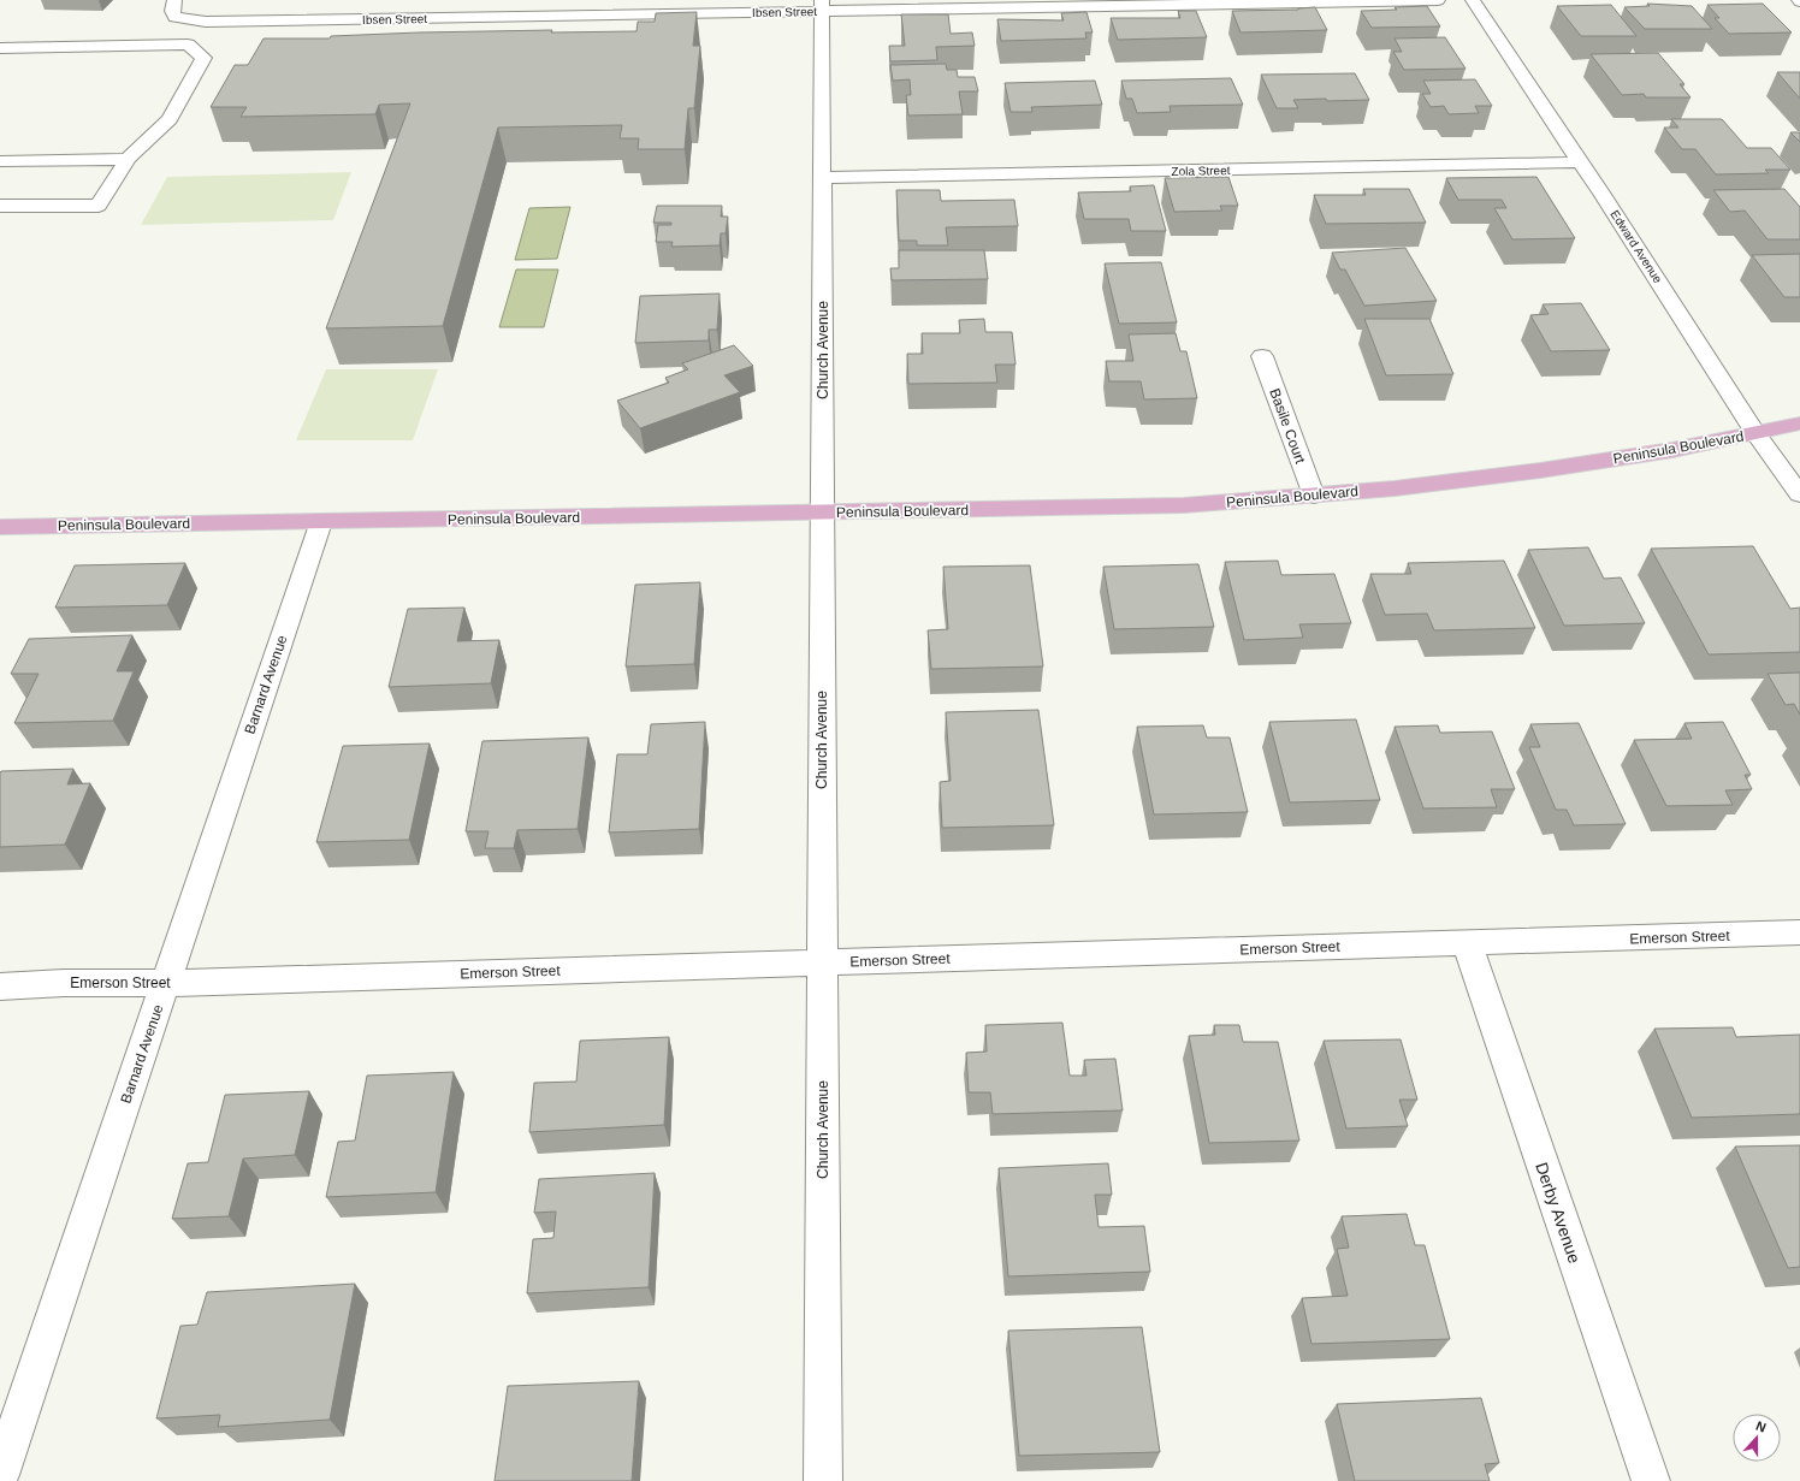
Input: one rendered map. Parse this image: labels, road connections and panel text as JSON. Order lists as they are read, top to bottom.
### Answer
{
  "streets": {
    "main road": ["Peninsula Boulevard"],
    "street": [
      "Ibsen Street",
      "Zola Street",
      "Edward Avenue",
      "Church Avenue",
      "Basile Court",
      "Barnard Avenue",
      "Emerson Street",
      "Derby Avenue"
    ]
  },
  "crossings": [
    ["Ibsen Street", "Church Avenue"],
    ["Zola Street", "Edward Avenue"],
    ["Zola Street", "Church Avenue"],
    ["Edward Avenue", "Peninsula Boulevard"],
    ["Church Avenue", "Peninsula Boulevard"],
    ["Church Avenue", "Emerson Street"],
    ["Basile Court", "Peninsula Boulevard"],
    ["Peninsula Boulevard", "Barnard Avenue"],
    ["Barnard Avenue", "Emerson Street"],
    ["Emerson Street", "Derby Avenue"]
  ],
  "north": "top"
}
